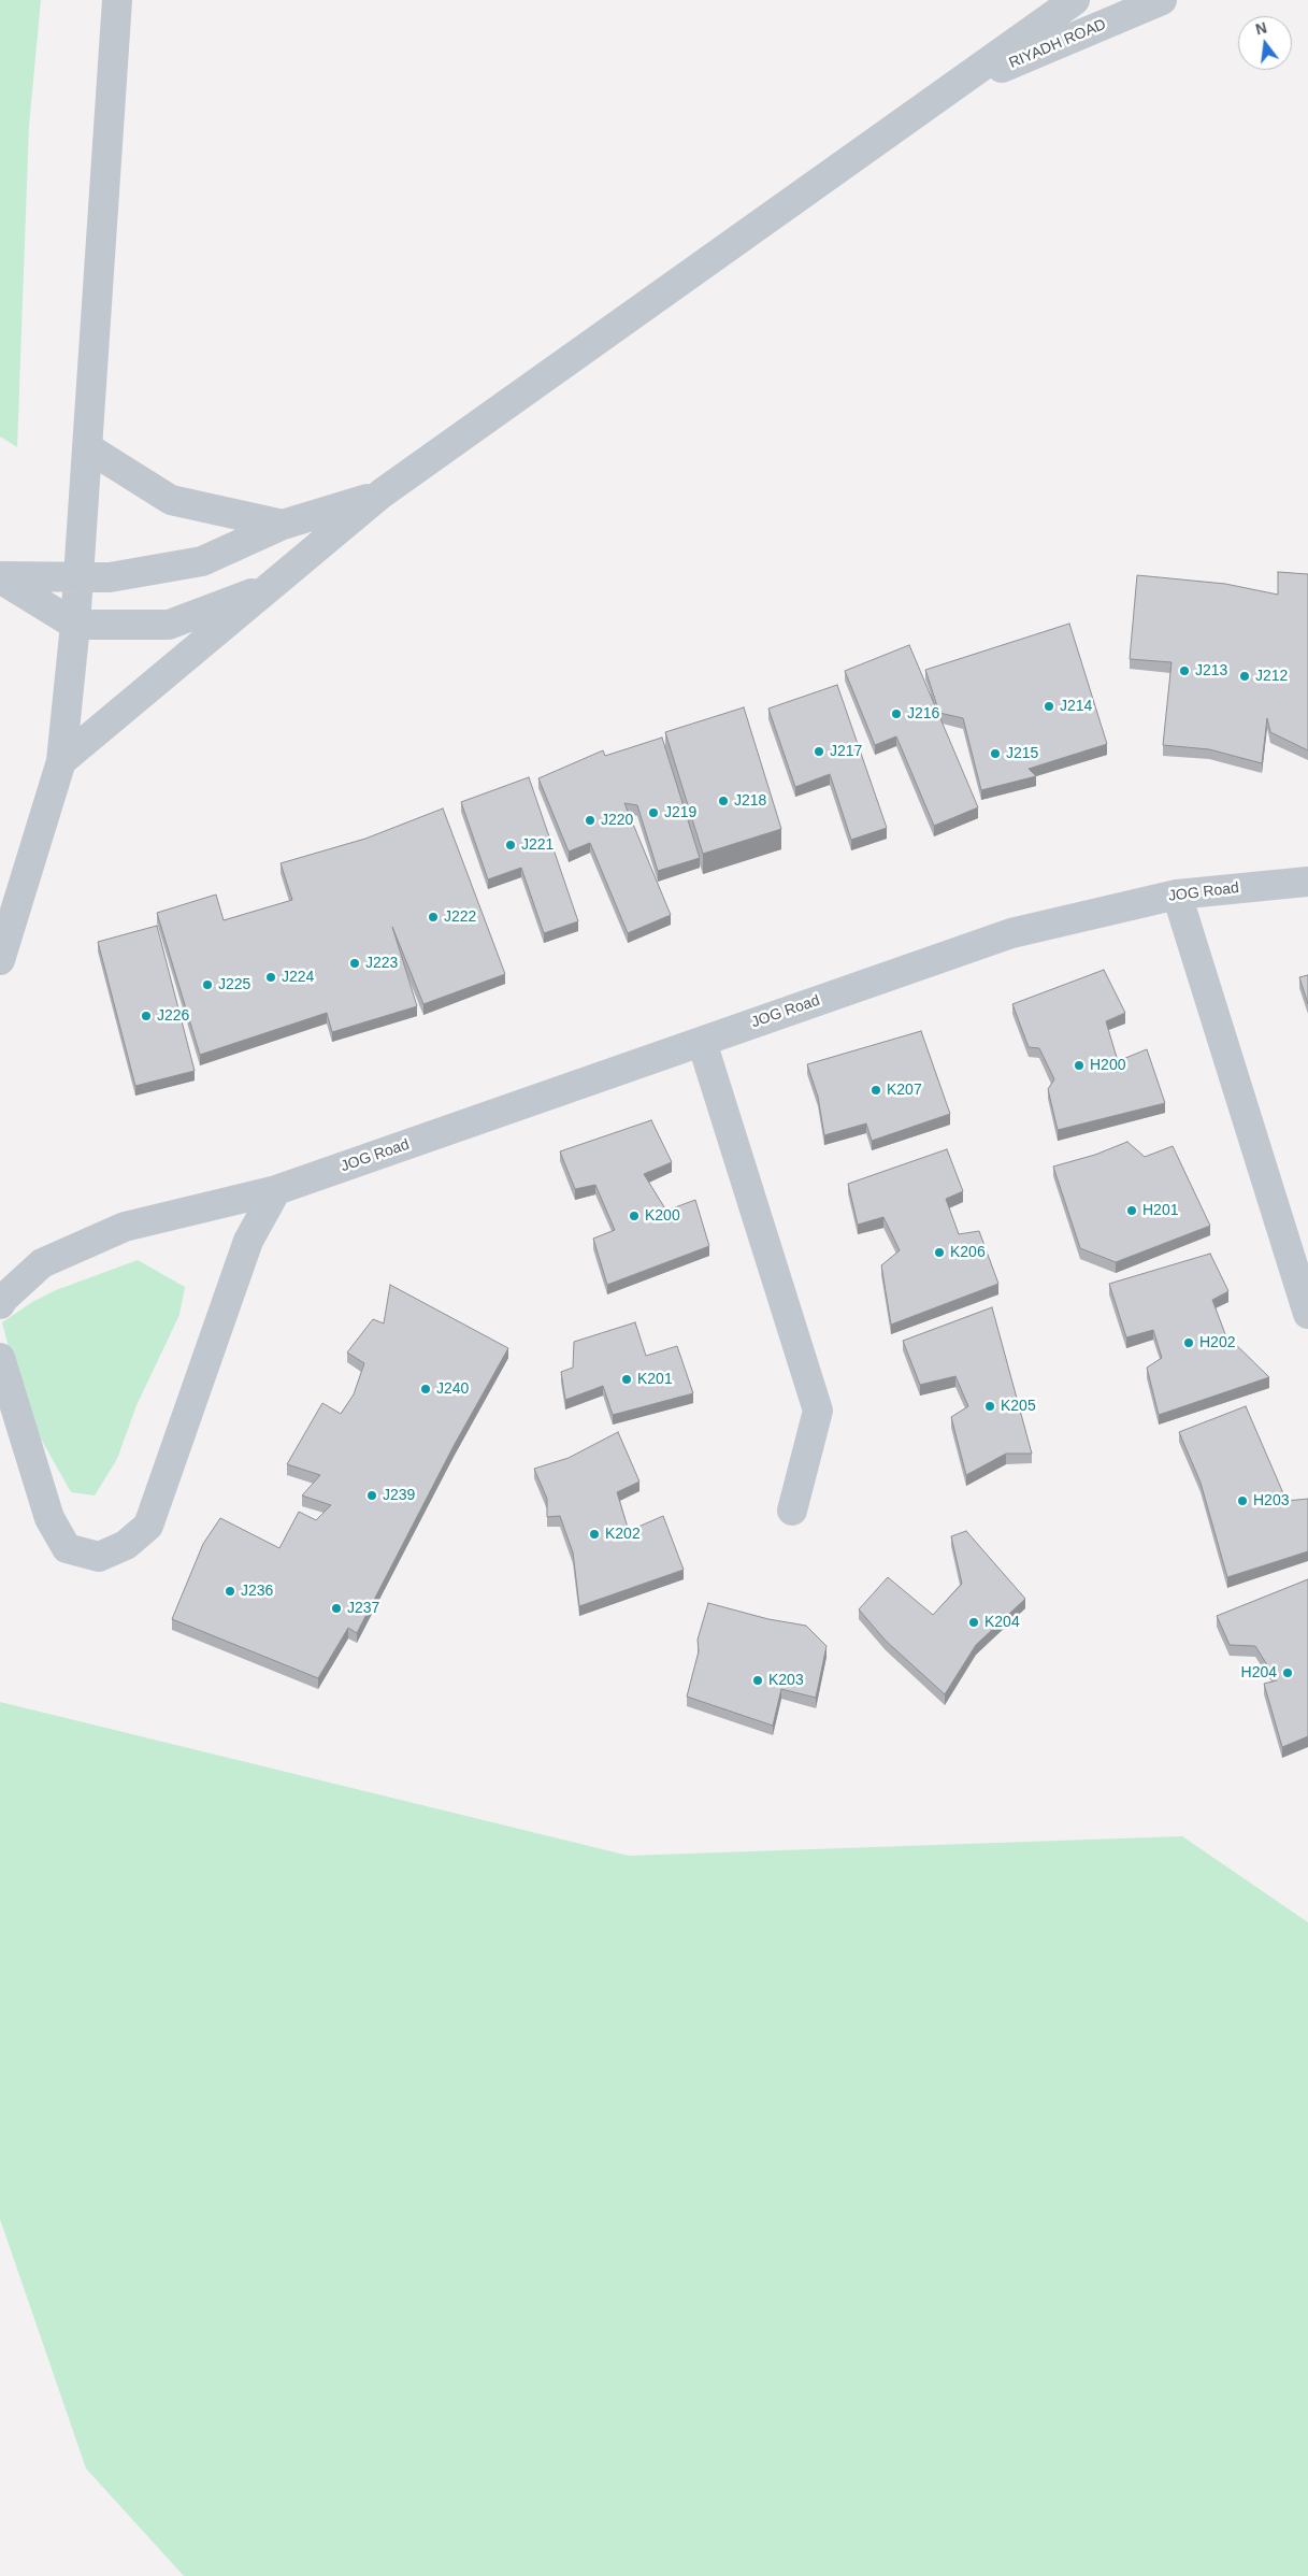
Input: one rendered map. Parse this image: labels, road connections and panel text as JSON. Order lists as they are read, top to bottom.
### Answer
{
  "streets": {
    "street": ["RIYADH ROAD", "JOG Road"]
  },
  "places": [
    "J213",
    "J212",
    "J214",
    "J216",
    "J217",
    "J215",
    "J218",
    "J219",
    "J220",
    "J221",
    "J222",
    "J223",
    "J224",
    "J225",
    "J226",
    "H200",
    "K207",
    "H201",
    "K200",
    "K206",
    "H202",
    "K201",
    "J240",
    "K205",
    "J239",
    "H203",
    "K202",
    "J236",
    "J237",
    "K204",
    "H204",
    "K203"
  ],
  "north": "top"
}
